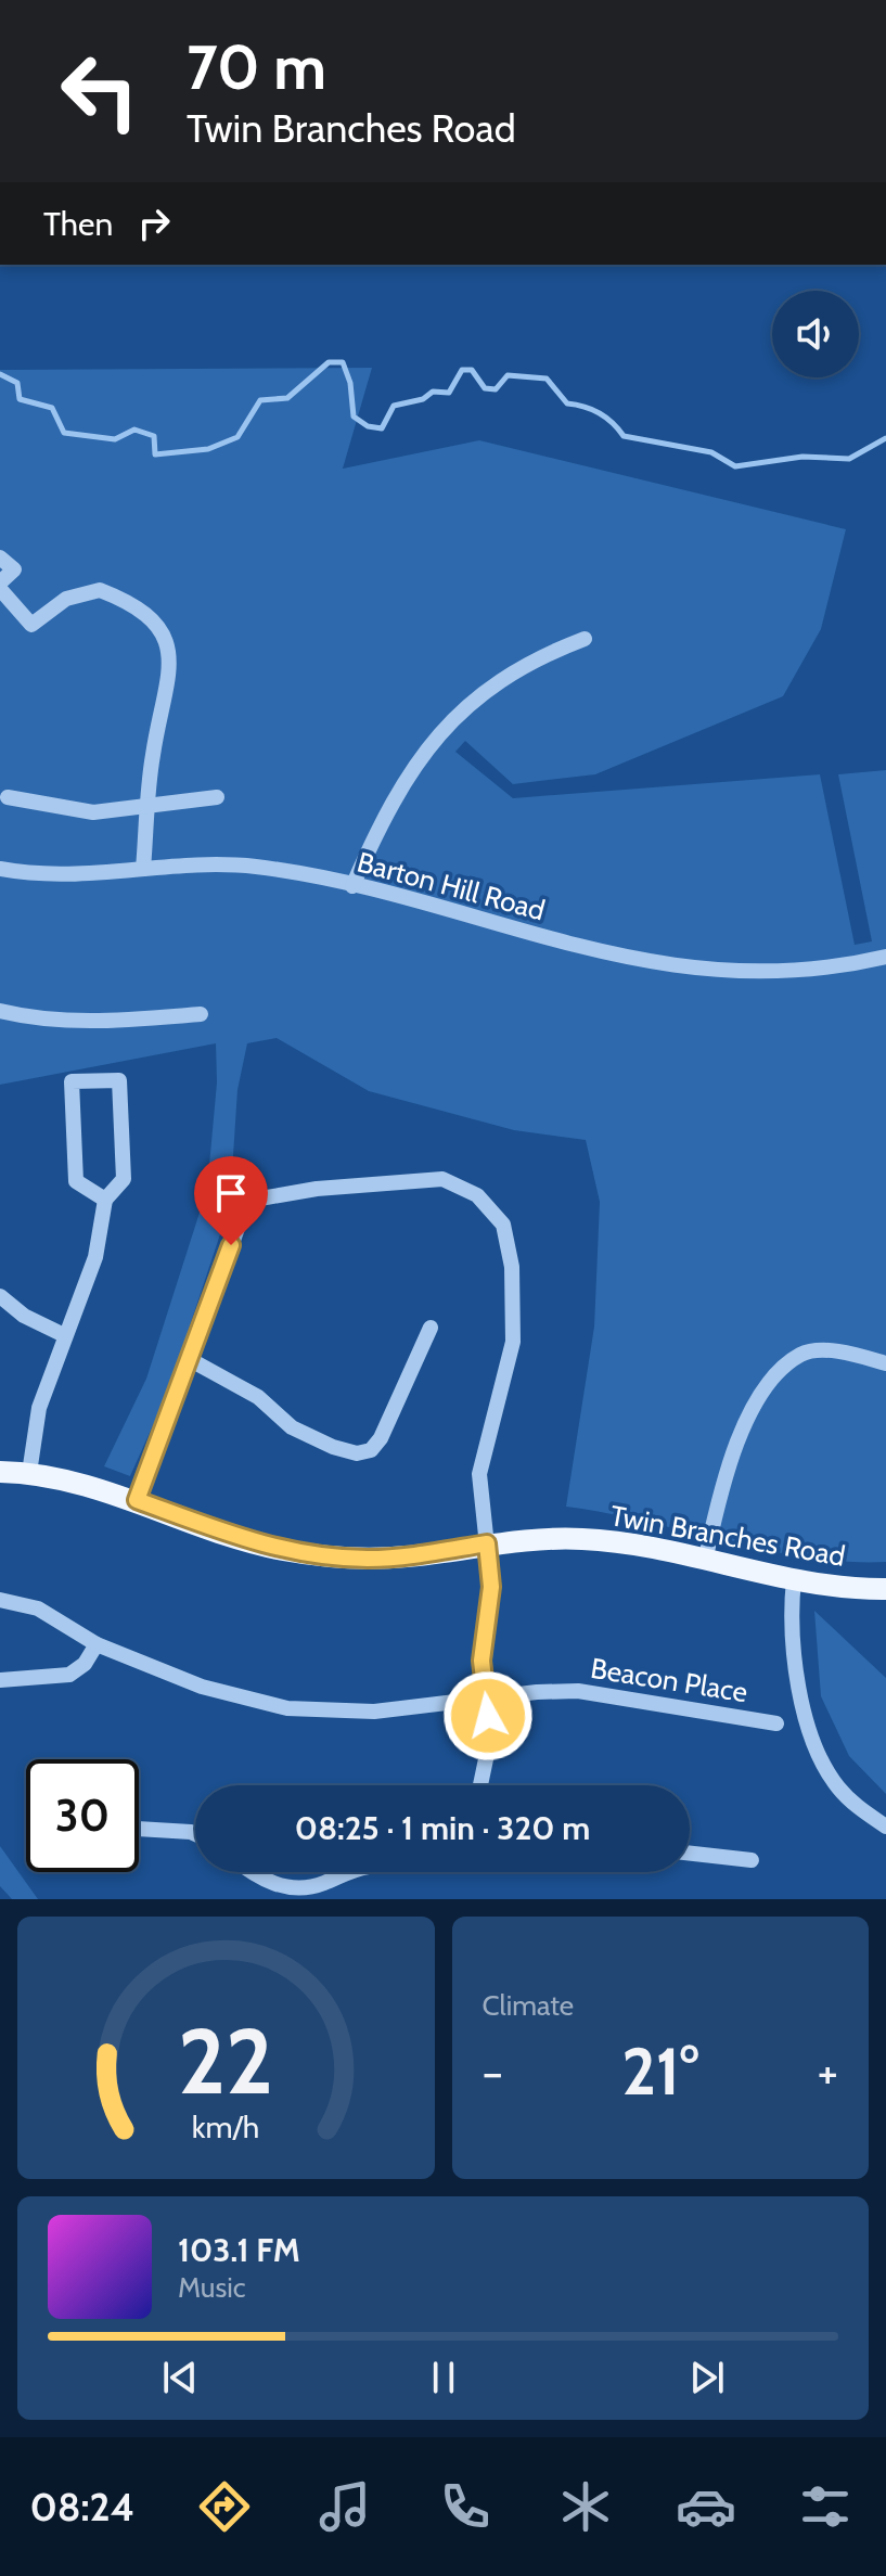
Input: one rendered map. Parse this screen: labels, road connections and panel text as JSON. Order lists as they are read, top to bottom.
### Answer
{
  "streets": {
    "main road": ["Twin Branches Road"],
    "street": ["Barton Hill Road", "Beacon Place"]
  },
  "page": {
    "turn": ["70 m", "Twin Branches Road"],
    "then": "Then",
    "limit": "30",
    "trip": "08:25 · 1 min · 320 m",
    "tile": "Climate",
    "heat": ["−", "21°", "+"],
    "song": ["103.1 FM", "Music"],
    "tabs": "08:24",
    "gauge": ["22", "km/h"]
  }
}
